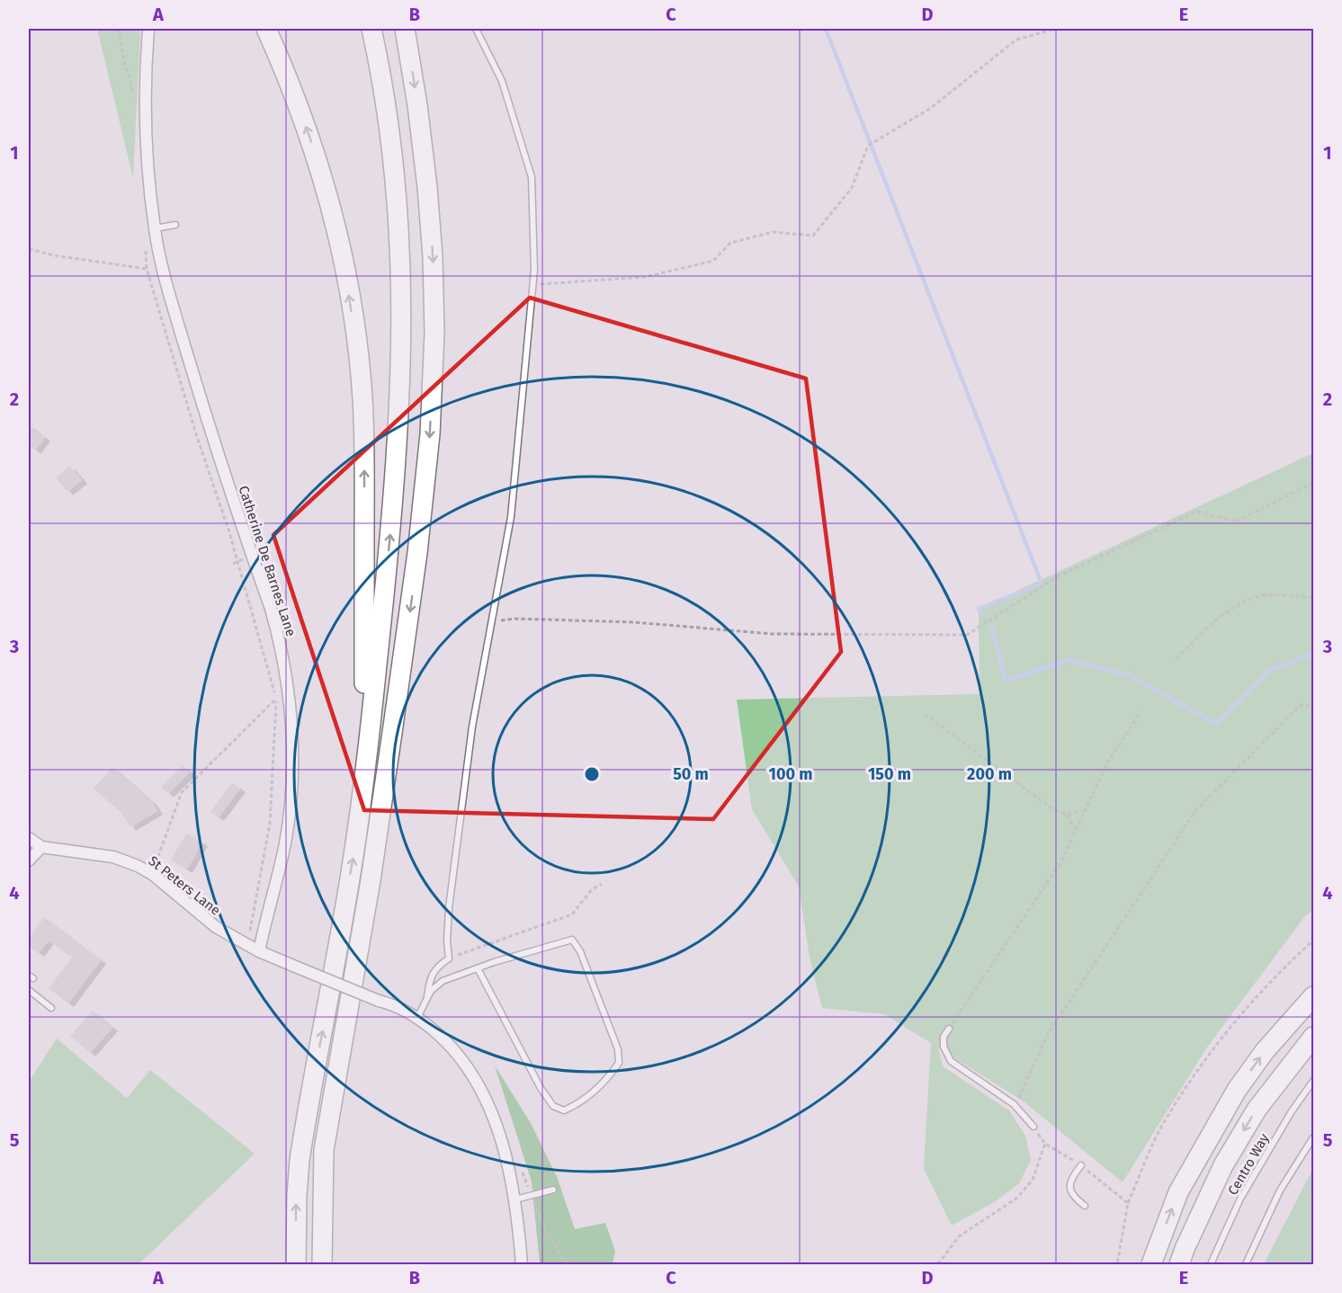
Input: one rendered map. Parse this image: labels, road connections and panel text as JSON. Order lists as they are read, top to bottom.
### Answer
{
  "streets": {
    "street": ["Catherine De Barnes Lane", "St Peters Lane"],
    "lane": ["Centro Way"]
  },
  "crossings": [
    ["Catherine De Barnes Lane", "St Peters Lane"]
  ],
  "grid": {
    "columns": [
      "A",
      "B",
      "C",
      "D",
      "E"
    ],
    "rows": [
      "1",
      "2",
      "3",
      "4",
      "5"
    ]
  },
  "rings": [
    "50 m",
    "100 m",
    "150 m",
    "200 m"
  ]
}
